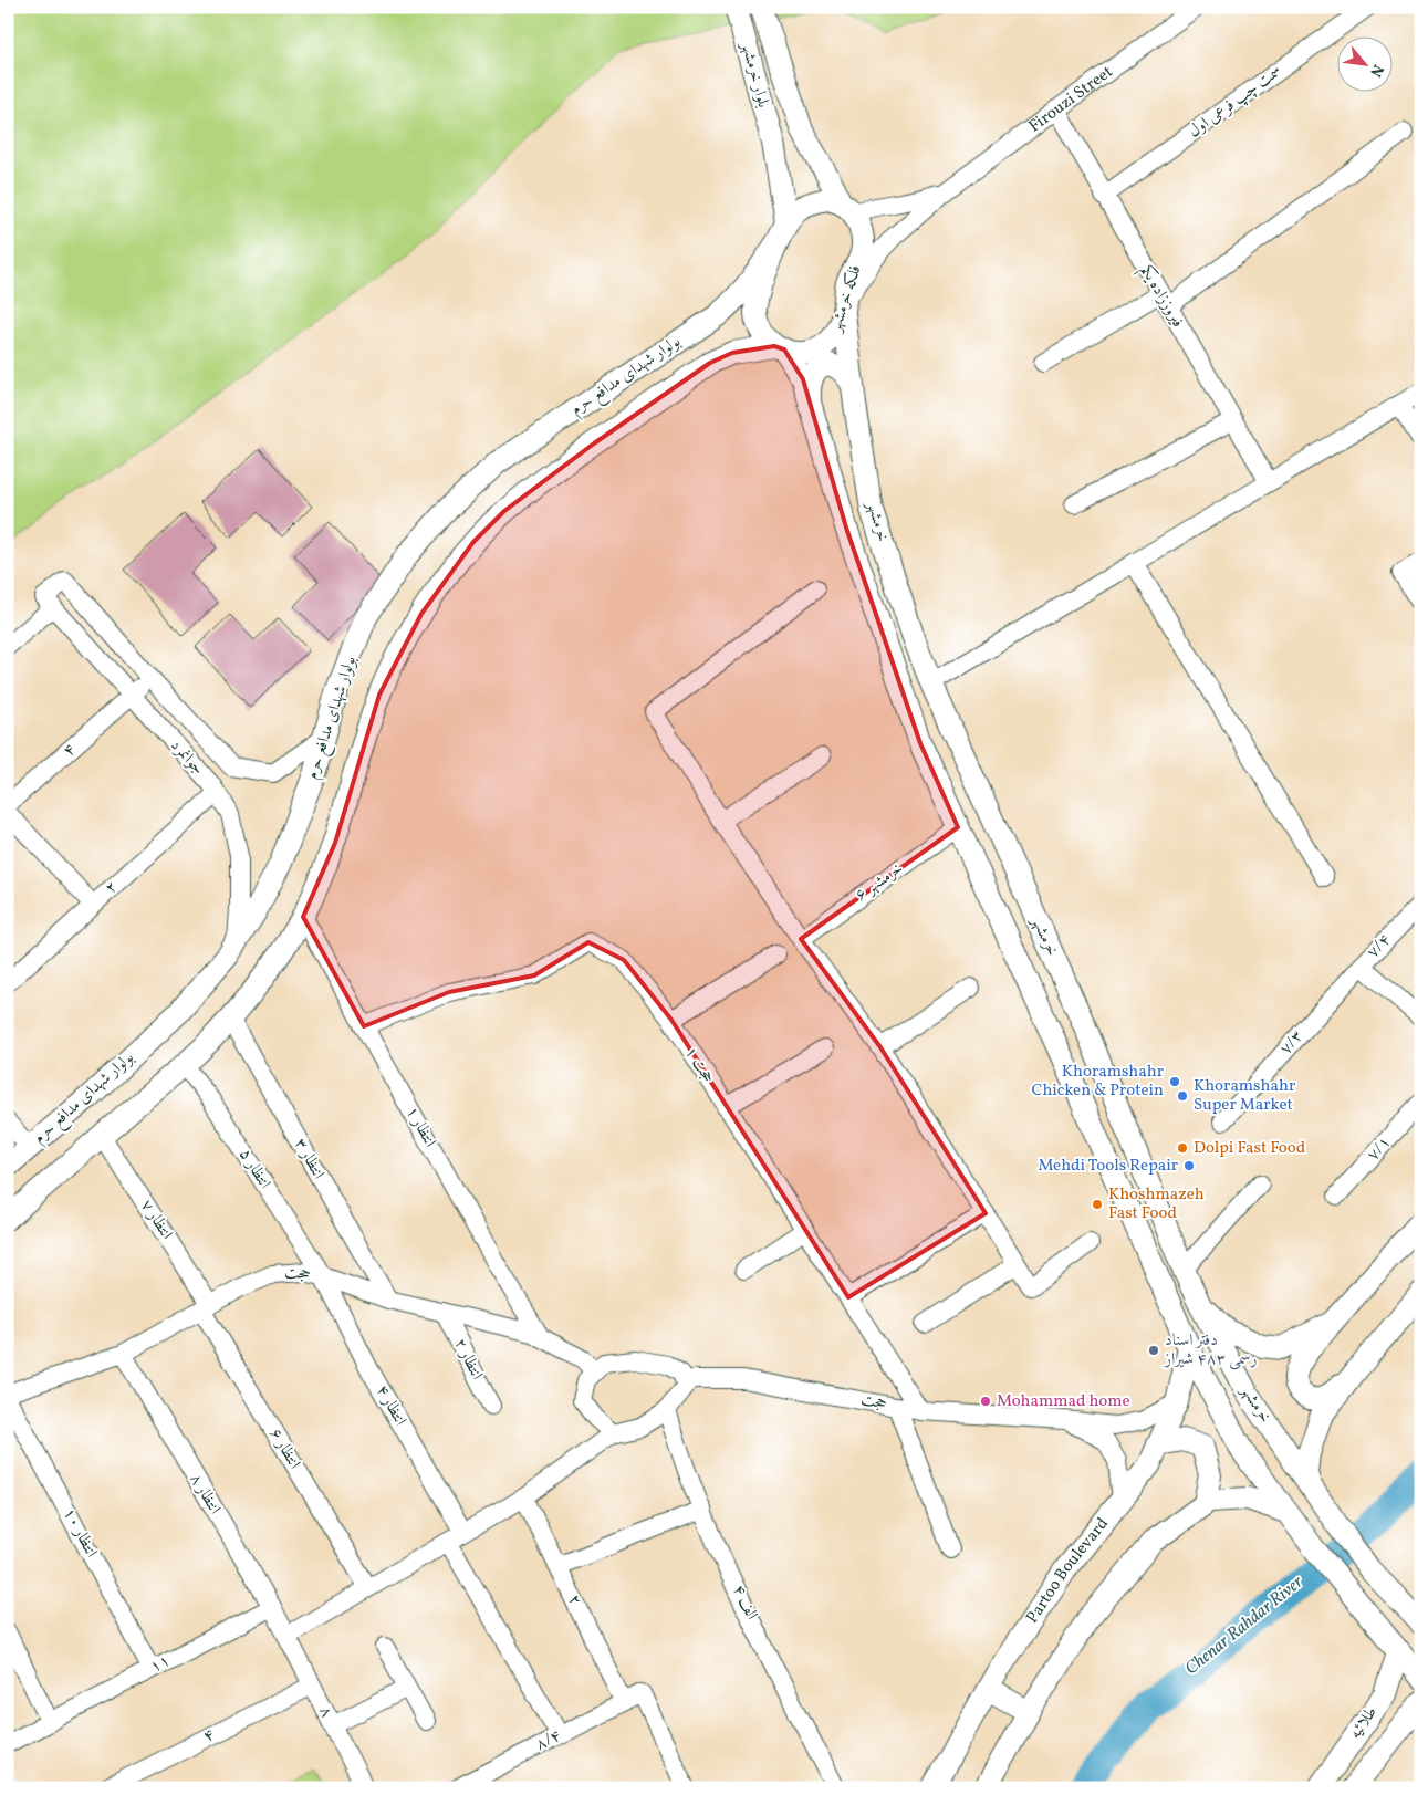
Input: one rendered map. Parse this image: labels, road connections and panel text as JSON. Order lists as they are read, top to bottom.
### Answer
{
  "streets": {
    "main road": [
      "بلوار خرمشهر",
      "فلکه خرمشهر",
      "بولوار شهدای مدافع حرم",
      "خرمشهر",
      "Partoo Boulevard",
      "طلائیه"
    ],
    "street": [
      "Firouzi Street",
      "سمت چپ فرعی اول",
      "فیروززاده یکم",
      "۴",
      "جوانمرد",
      "خرمشهر ۶",
      "۲",
      "۷/۴",
      "۷/۳",
      "حجت ۱",
      "انتظار ۱",
      "۷/۱",
      "انتظار ۳",
      "انتظار ۵",
      "انتظار ۷",
      "حجت",
      "انتظار ۲",
      "انتظار ۴",
      "انتظار ۶",
      "انتظار ۸",
      "انتظار ۱۰",
      "۴ الف",
      "۱۱",
      "۸",
      "۸/۴"
    ]
  },
  "crossings": [
    ["بلوار خرمشهر", "فلکه خرمشهر"],
    ["Firouzi Street", "فیروززاده یکم"],
    ["سمت چپ فرعی اول", "فیروززاده یکم"],
    ["فلکه خرمشهر", "خرمشهر"],
    ["بولوار شهدای مدافع حرم", "جوانمرد"],
    ["خرمشهر", "خرمشهر ۶"],
    ["خرمشهر", "Partoo Boulevard"],
    ["خرمشهر", "طلائیه"],
    ["۴", "جوانمرد"],
    ["۴", "۸"],
    ["جوانمرد", "۲"],
    ["۲", "۸/۴"],
    ["۷/۴", "۷/۳"],
    ["حجت ۱", "انتظار ۱"],
    ["حجت ۱", "حجت"],
    ["انتظار ۱", "حجت"],
    ["انتظار ۳", "حجت"],
    ["انتظار ۵", "حجت"],
    ["انتظار ۵", "انتظار ۴"],
    ["انتظار ۷", "حجت"],
    ["انتظار ۷", "انتظار ۶"],
    ["حجت", "انتظار ۲"],
    ["حجت", "انتظار ۴"],
    ["حجت", "انتظار ۶"],
    ["حجت", "انتظار ۸"],
    ["حجت", "انتظار ۱۰"],
    ["حجت", "Partoo Boulevard"],
    ["حجت", "۴ الف"],
    ["انتظار ۸", "۱۱"],
    ["انتظار ۸", "۸"],
    ["انتظار ۱۰", "۱۱"]
  ],
  "water": ["Chenar Rahdar River"],
  "places": [
    "Khoramshahr Chicken & Protein",
    "Khoramshahr Super Market",
    "Dolpi Fast Food",
    "Mehdi Tools Repair",
    "Khoshmazeh Fast Food",
    "دفتر اسناد رسمی ۴۸۳ شیراز",
    "Mohammad home"
  ],
  "north": "bottom right"
}
